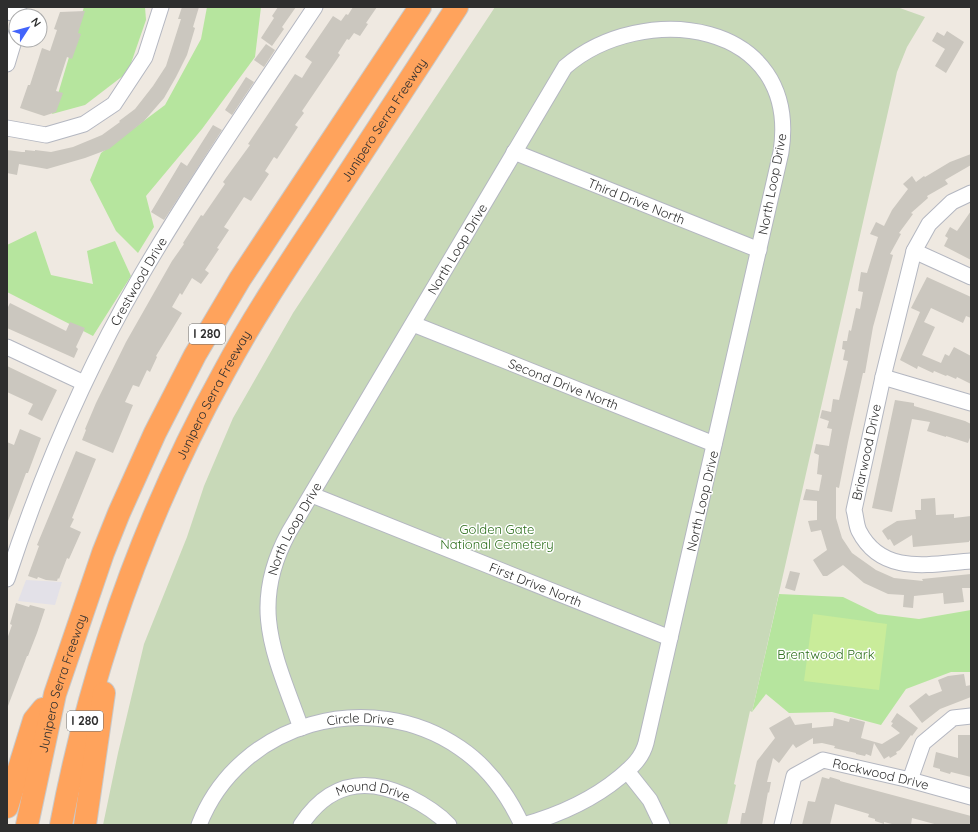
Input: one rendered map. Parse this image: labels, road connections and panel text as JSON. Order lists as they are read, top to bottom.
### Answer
{
  "streets": {
    "highway": ["Junipero Serra Freeway", "I 280"],
    "street": [
      "North Loop Drive",
      "Third Drive North",
      "Crestwood Drive",
      "Second Drive North",
      "Briarwood Drive",
      "First Drive North",
      "Circle Drive",
      "Rockwood Drive",
      "Mound Drive"
    ]
  },
  "crossings": [
    ["North Loop Drive", "Third Drive North"],
    ["North Loop Drive", "Second Drive North"],
    ["North Loop Drive", "First Drive North"],
    ["North Loop Drive", "Circle Drive"]
  ],
  "parks": ["Golden Gate National Cemetery", "Brentwood Park"],
  "north": "top right"
}
